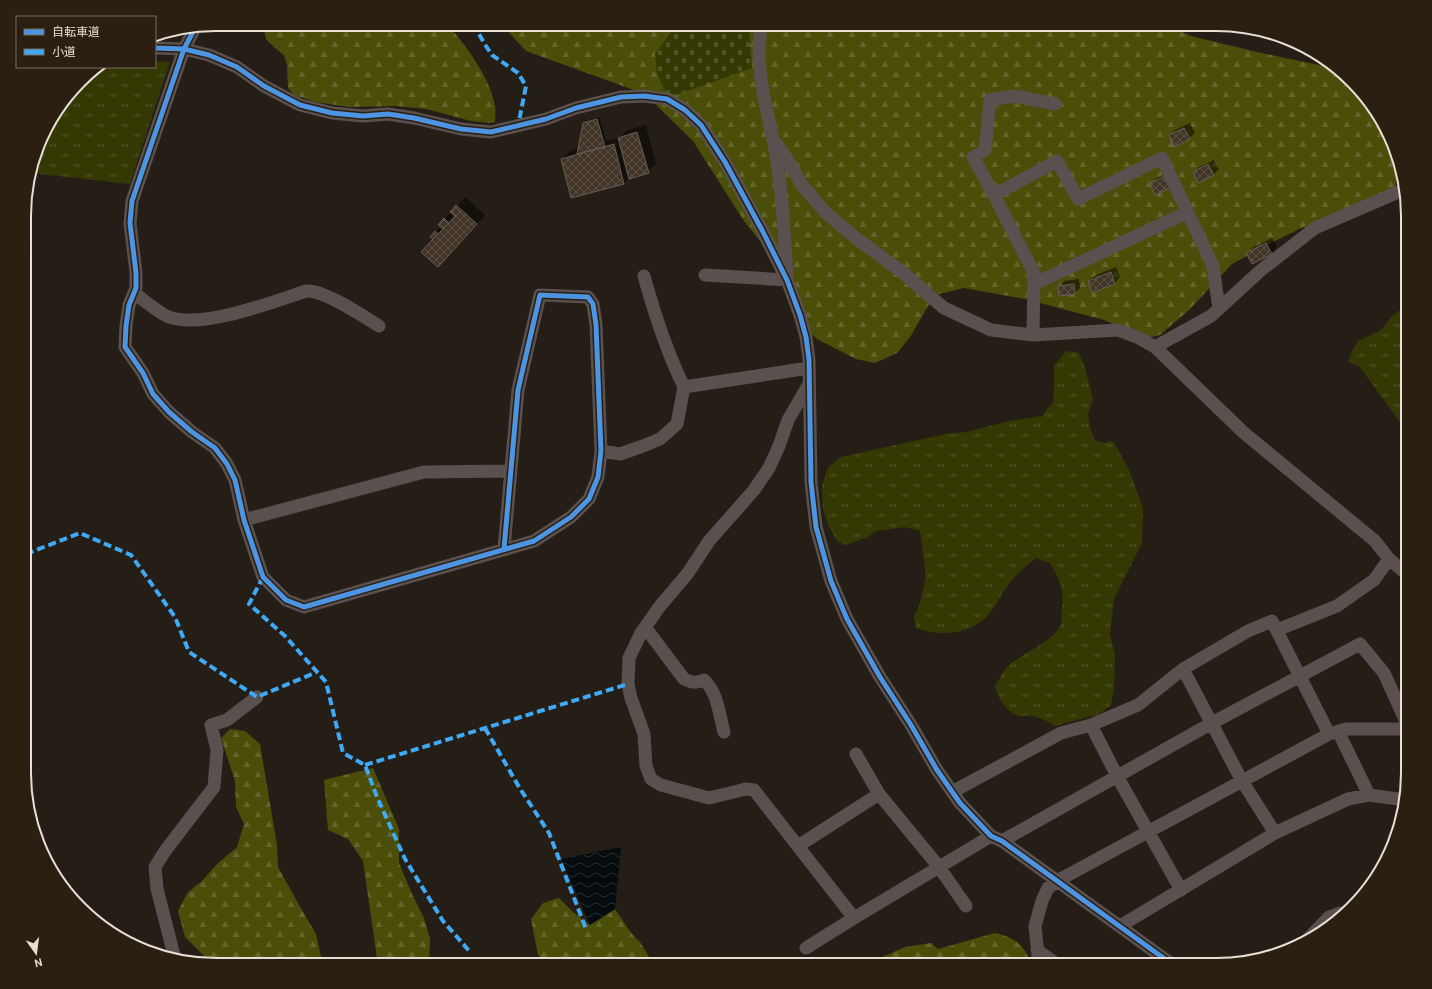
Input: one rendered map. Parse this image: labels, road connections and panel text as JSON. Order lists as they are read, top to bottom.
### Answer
{
  "legend": ["自転車道", "小道"],
  "north": "bottom"
}
